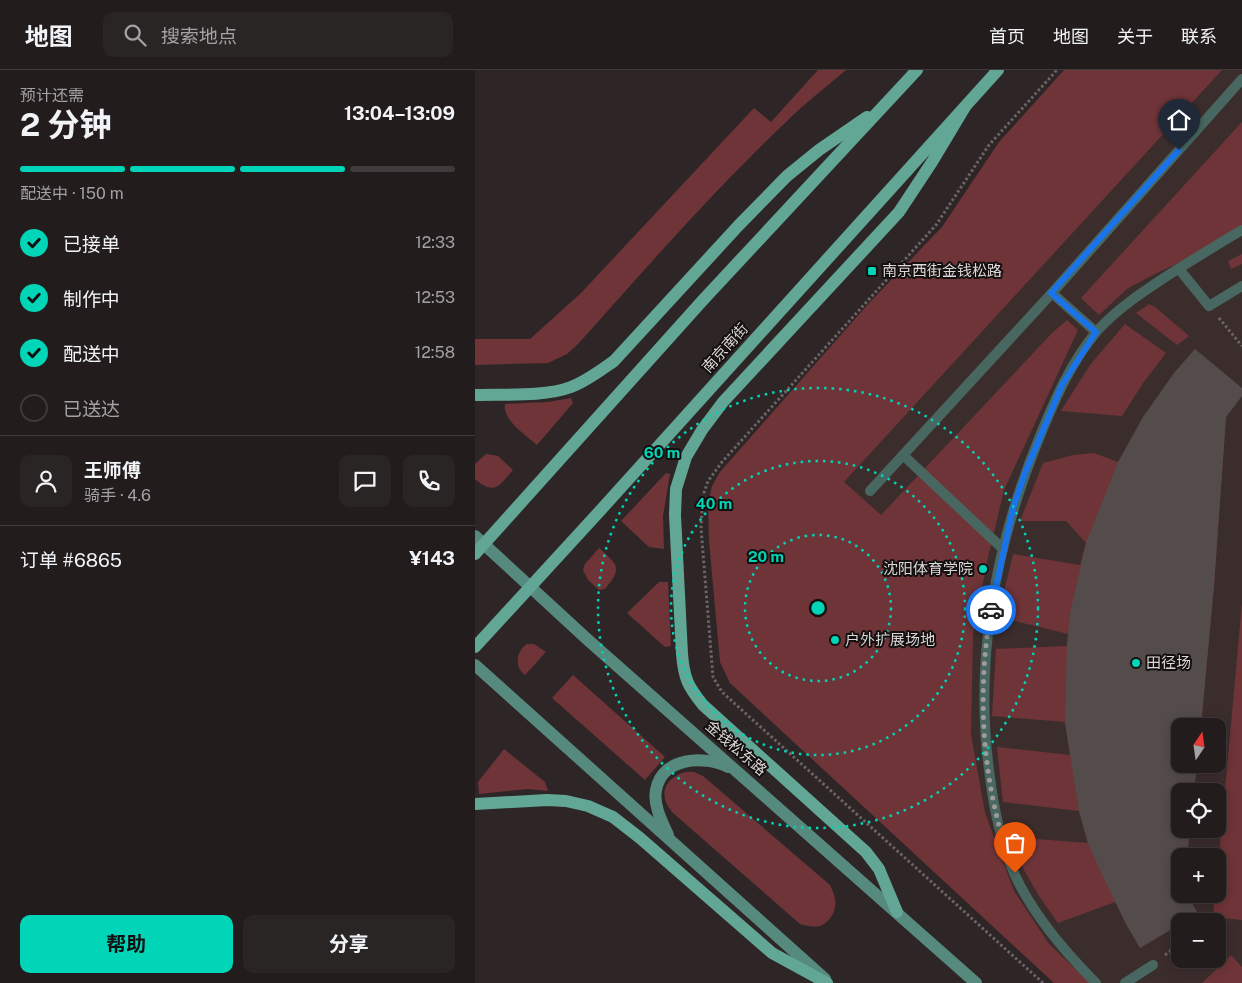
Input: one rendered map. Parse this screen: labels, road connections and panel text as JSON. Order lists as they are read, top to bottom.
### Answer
{
  "streets": {
    "main road": ["南京南街", "金钱松东路"]
  },
  "crossings": [
    ["南京南街", "金钱松东路"]
  ],
  "places": {
    "transit": ["南京西街金钱松路"],
    "other": ["沈阳体育学院", "户外扩展场地", "田径场"]
  },
  "north": "top",
  "page": {
    "header": "地图",
    "search": "搜索地点",
    "nav": [
      "首页",
      "地图",
      "关于",
      "联系"
    ],
    "heading": ["2 分钟", "预计还需", "13:04–13:09"],
    "panel": [
      "王师傅",
      "骑手 · 4.6",
      "订单 #6865",
      "¥143"
    ],
    "bar": "配送中 · 150 m",
    "list": [
      ["已接单", "12:33"],
      ["制作中", "12:53"],
      ["配送中", "12:58"],
      "已送达"
    ],
    "map_buttons": ["+", "−"],
    "buttons": ["帮助", "分享"]
  },
  "rings": ["60 m", "40 m", "20 m"]
}
